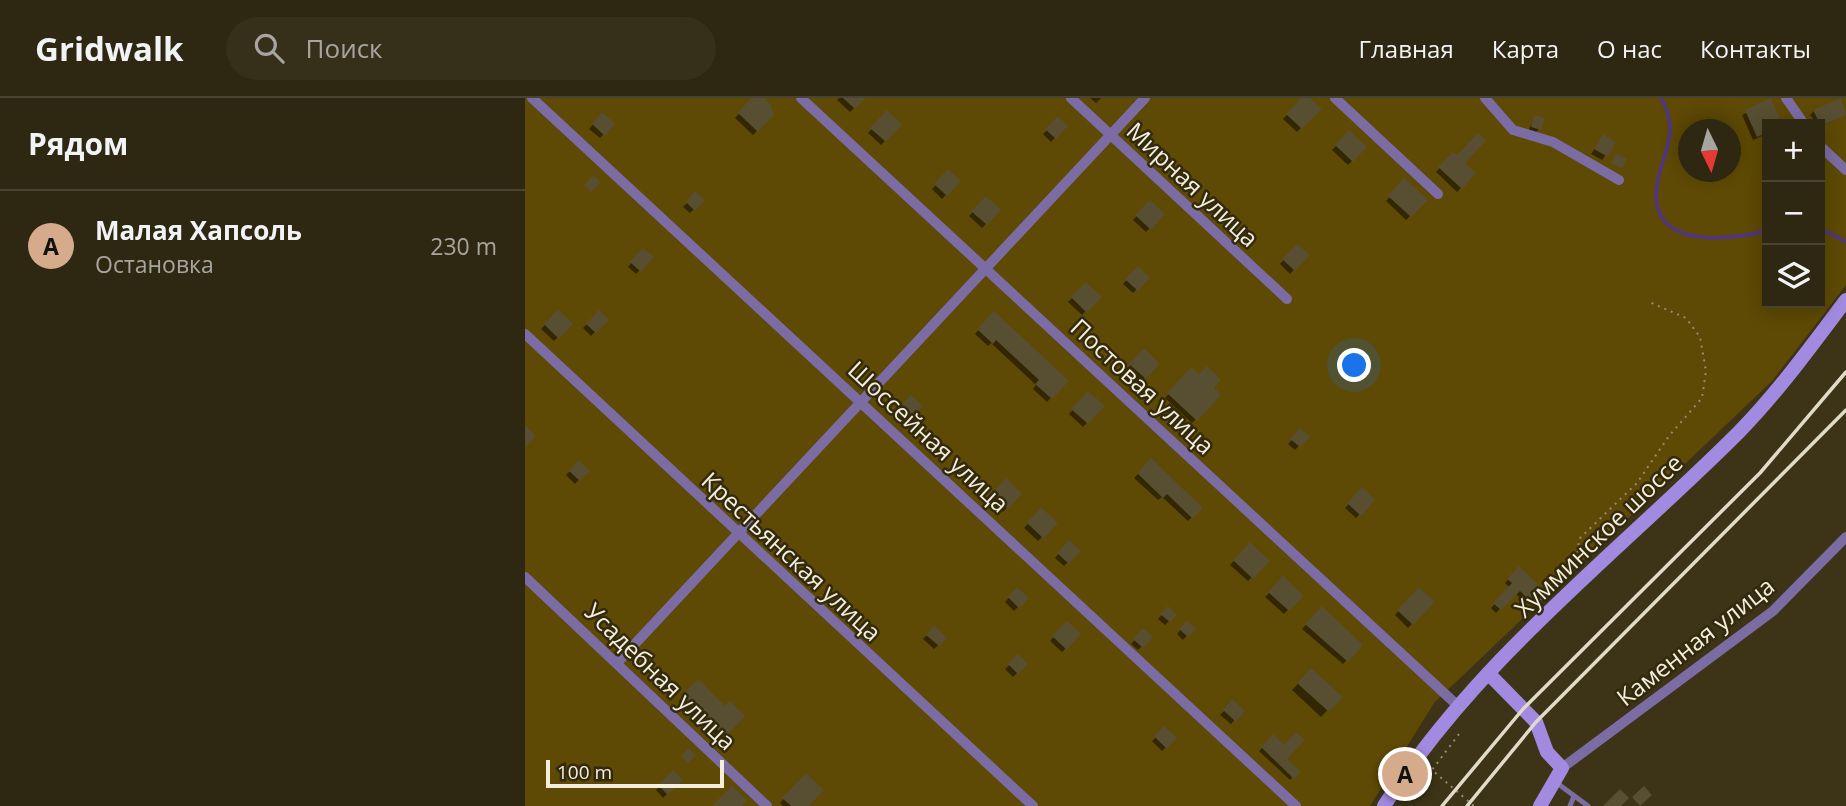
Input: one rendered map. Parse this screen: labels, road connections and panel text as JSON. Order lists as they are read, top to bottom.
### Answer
{
  "streets": {
    "main road": ["Хумминское шоссе"],
    "street": [
      "Мирная улица",
      "Постовая улица",
      "Шоссейная улица",
      "Крестьянская улица",
      "Каменная улица",
      "Усадебная улица"
    ]
  },
  "crossings": [
    ["Постовая улица", "Хумминское шоссе"]
  ],
  "scale_bar": "100 m",
  "north": "bottom",
  "page": {
    "header": "Gridwalk",
    "search": "Поиск",
    "nav": [
      "Главная",
      "Карта",
      "О нас",
      "Контакты"
    ],
    "heading": "Рядом",
    "map_buttons": ["+", "−"],
    "list": [
      {
        "mark": "A",
        "name": "Малая Хапсоль",
        "note": "Остановка",
        "value": "230 m"
      }
    ],
    "pins": "A",
    "scale": "100 m"
  }
}
